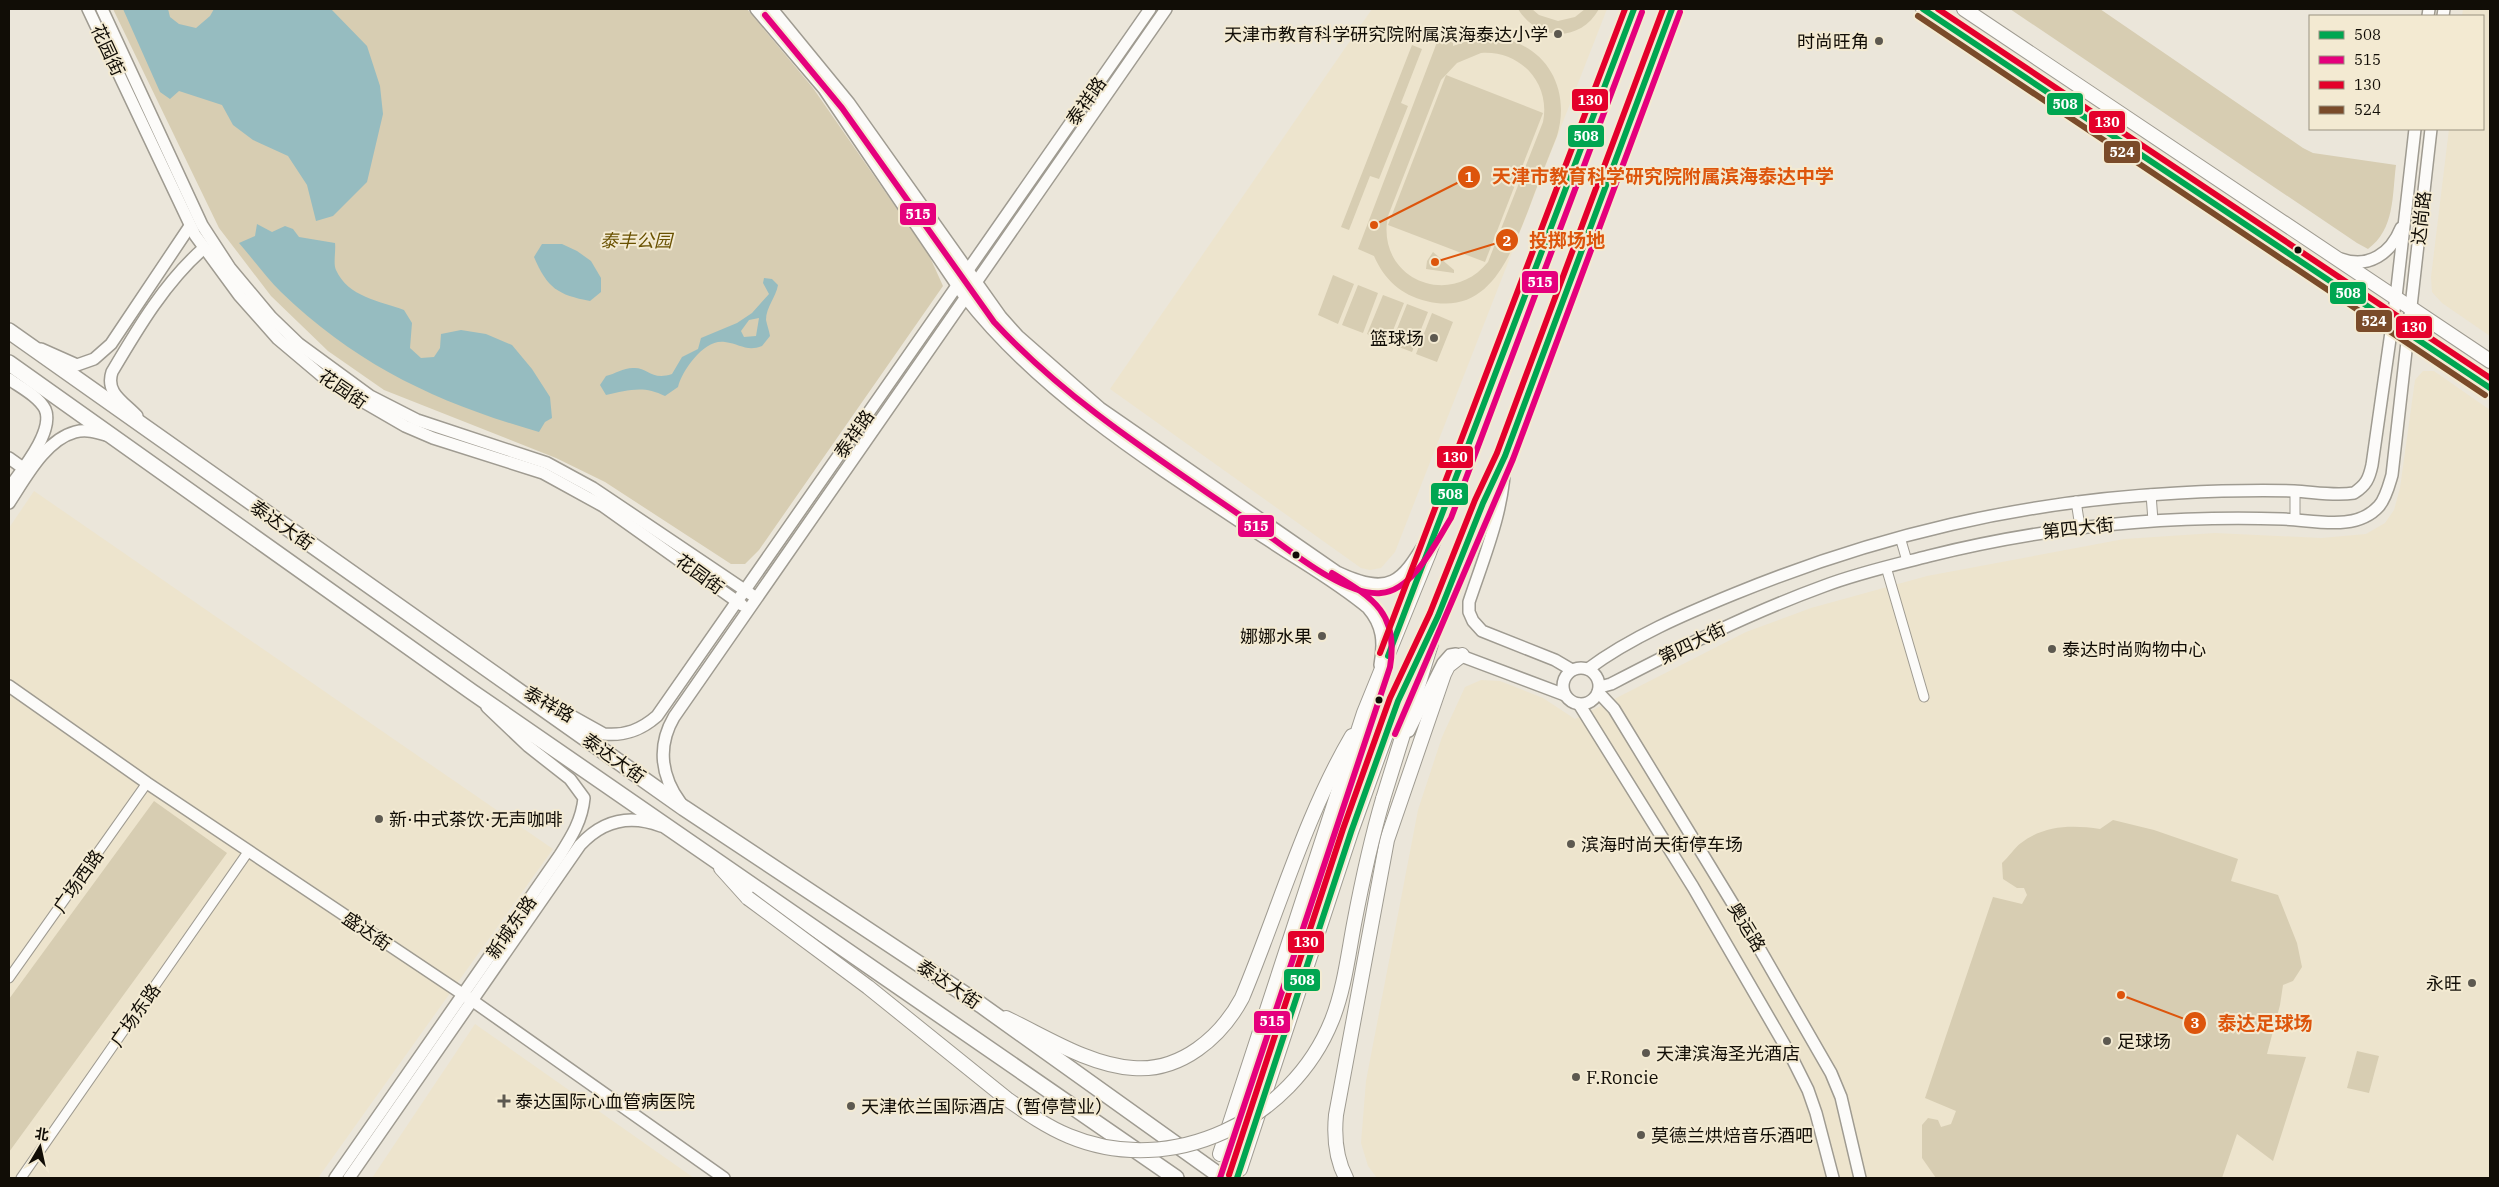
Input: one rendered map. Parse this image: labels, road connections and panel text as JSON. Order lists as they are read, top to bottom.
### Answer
{
  "streets": {
    "highway": ["泰达大街"],
    "street": [
      "花园街",
      "泰祥路",
      "达尚路",
      "第四大街",
      "广场西路",
      "新城东路",
      "奥运路",
      "盛达街",
      "广场东路"
    ]
  },
  "crossings": [
    ["花园街", "泰祥路"],
    ["泰祥路", "泰达大街"],
    ["达尚路", "第四大街"],
    ["泰达大街", "新城东路"],
    ["第四大街", "奥运路"],
    ["广场西路", "盛达街"],
    ["新城东路", "盛达街"],
    ["盛达街", "广场东路"]
  ],
  "parks": ["泰丰公园"],
  "places": {
    "other": [
      "天津市教育科学研究院附属滨海泰达小学",
      "时尚旺角",
      "天津市教育科学研究院附属滨海泰达中学",
      "投掷场地",
      "篮球场",
      "娜娜水果",
      "泰达时尚购物中心",
      "新·中式茶饮·无声咖啡",
      "滨海时尚天街停车场",
      "永旺",
      "泰达足球场",
      "足球场",
      "天津滨海圣光酒店",
      "F.Roncie",
      "天津依兰国际酒店（暂停营业）",
      "莫德兰烘焙音乐酒吧"
    ],
    "health": ["泰达国际心血管病医院"]
  },
  "lines": [
    "transit line 508",
    "transit line 130",
    "transit line 515",
    "transit line 524"
  ],
  "legend": [
    "508",
    "515",
    "130",
    "524"
  ],
  "north": "top"
}
